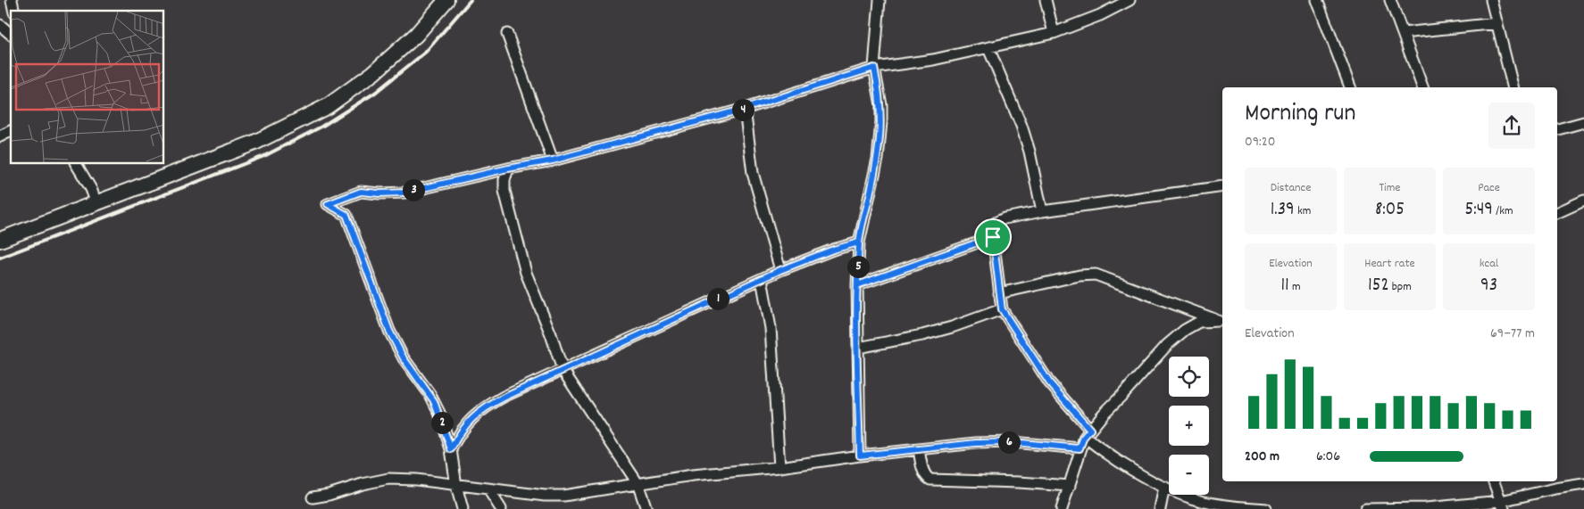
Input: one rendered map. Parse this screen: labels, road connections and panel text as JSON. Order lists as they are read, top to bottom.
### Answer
{
  "page": {
    "heading": ["Morning run", "09:20"],
    "pins": [
      "4",
      "3",
      "5",
      "1",
      "2",
      "6"
    ],
    "stats": [
      ["Distance", "1.39 km"],
      ["Time", "8:05"],
      ["Pace", "5:49 /km"],
      ["Elevation", "11 m"],
      ["Heart rate", "152 bpm"],
      ["kcal", "93"]
    ],
    "chart": ["Elevation", "69–77 m"],
    "map_buttons": ["+", "−"],
    "list": [
      {
        "name": "200 m",
        "note": "6:06"
      }
    ]
  }
}
